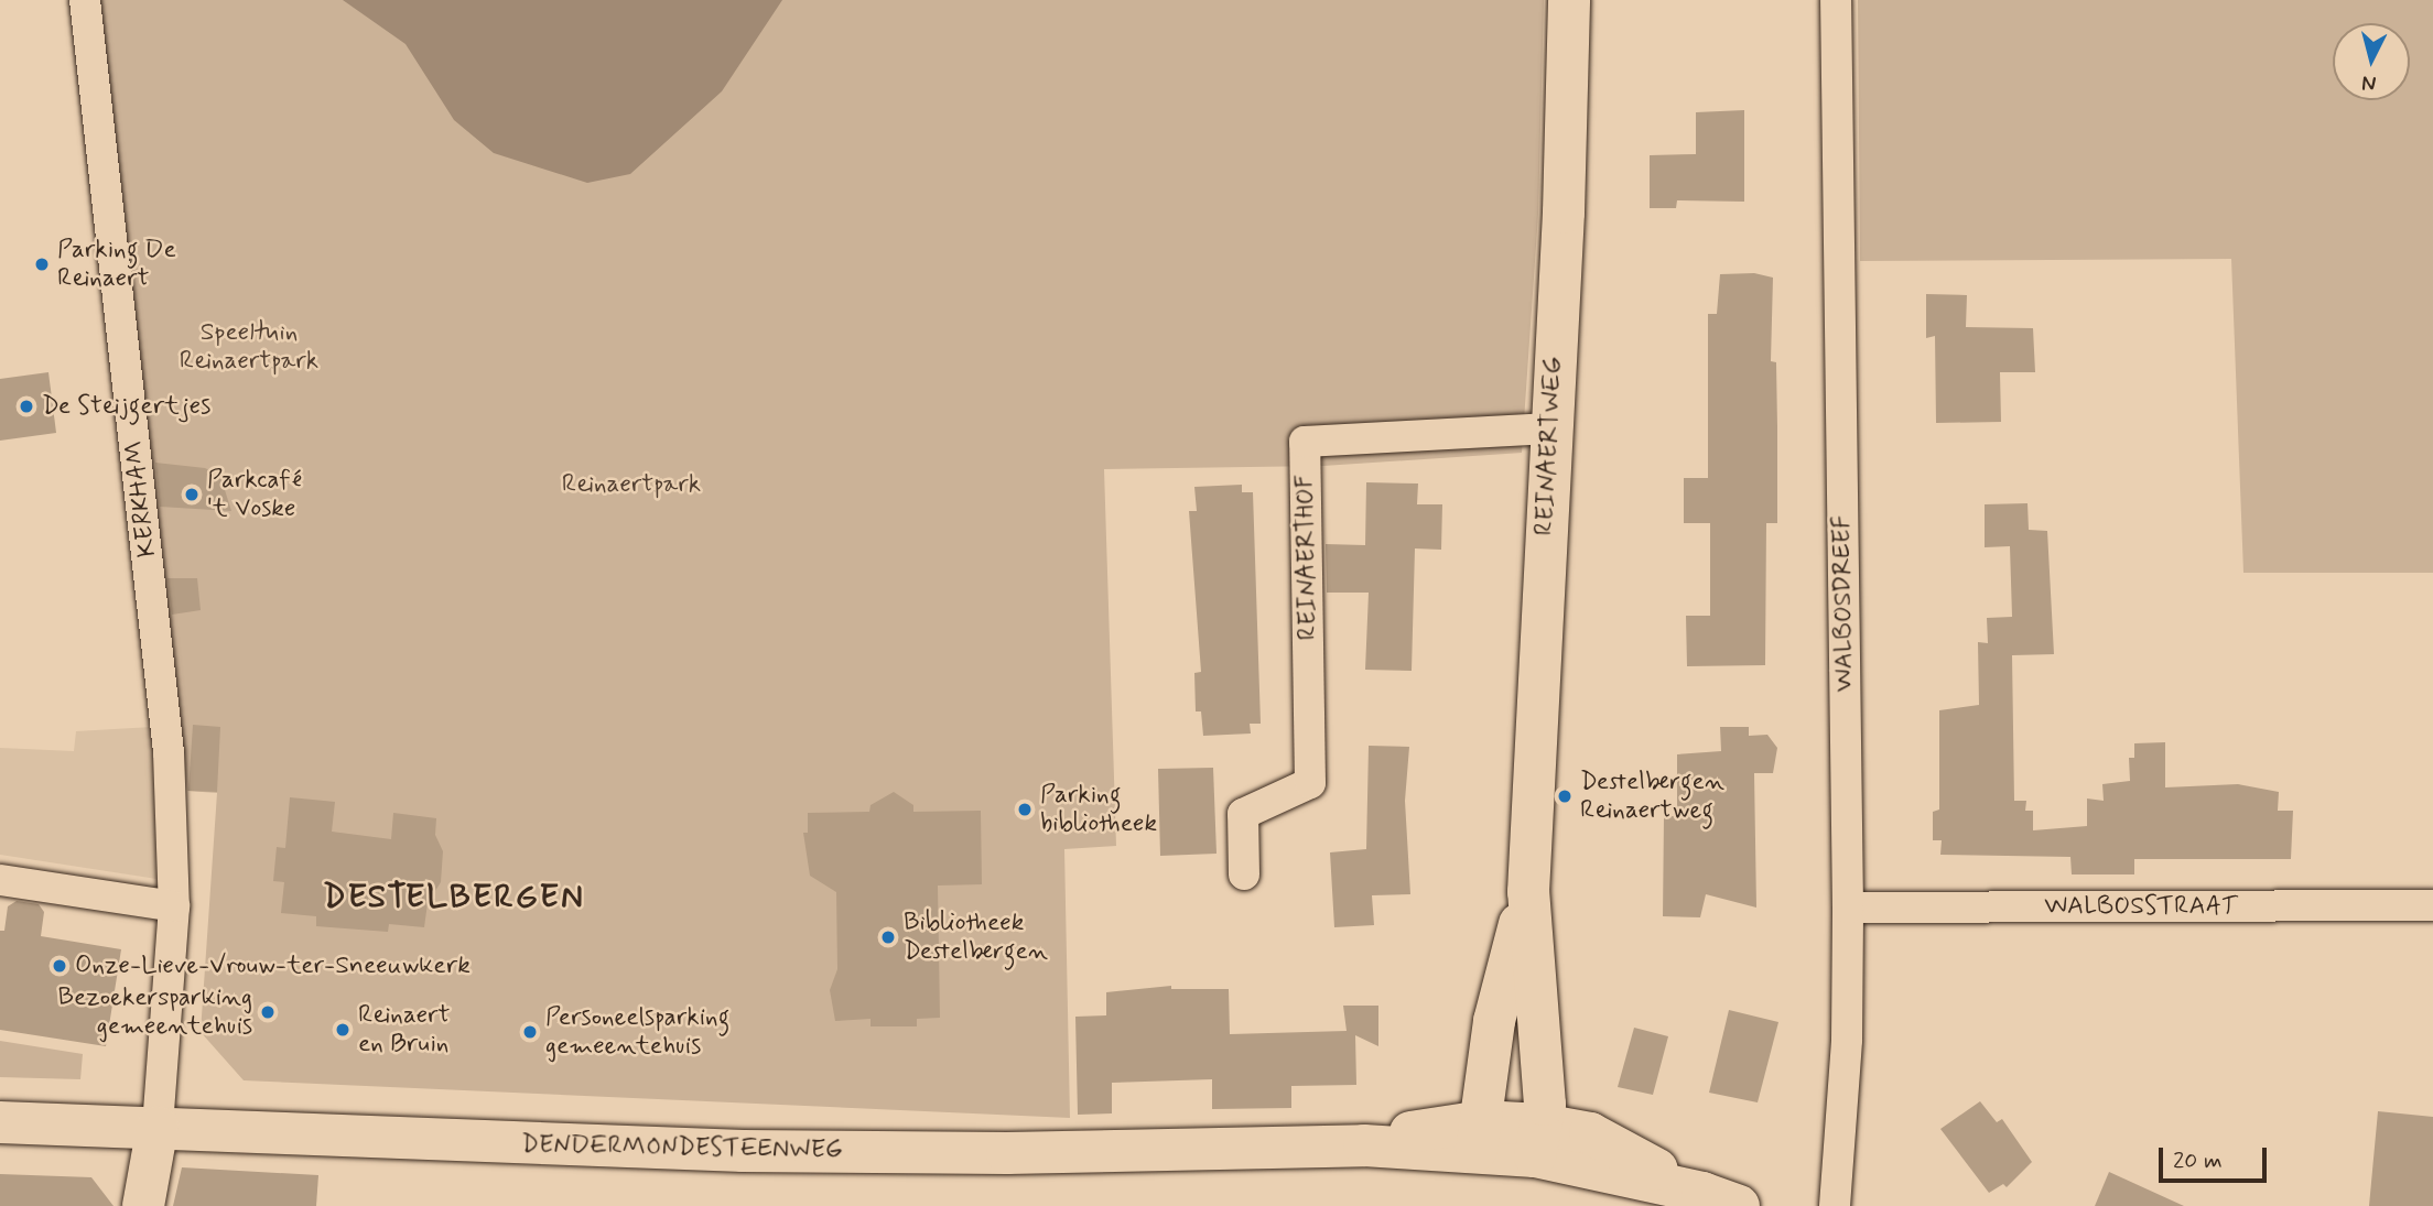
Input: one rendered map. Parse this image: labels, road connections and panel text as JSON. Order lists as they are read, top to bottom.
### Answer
{
  "streets": {
    "main road": ["REINAERTWEG", "DENDERMONDESTEENWEG"],
    "street": [
      "KERKHAM",
      "REINAERTHOF",
      "WALBOSDREEF",
      "WALBOSSTRAAT"
    ]
  },
  "crossings": [
    ["REINAERTWEG", "REINAERTHOF"],
    ["REINAERTWEG", "DENDERMONDESTEENWEG"],
    ["KERKHAM", "DENDERMONDESTEENWEG"],
    ["WALBOSDREEF", "WALBOSSTRAAT"]
  ],
  "districts": ["DESTELBERGEN"],
  "parks": ["Speeltuin Reinaertpark", "Reinaertpark"],
  "places": [
    "Parking De Reinaert",
    "De Steijgertjes",
    "Parkcafé 't Voske",
    "Destelbergen Reinaertweg",
    "Parking bibliotheek",
    "Bibliotheek Destelbergen",
    "Onze-Lieve-Vrouw-ter-Sneeuwkerk",
    "Bezoekersparking gemeentehuis",
    "Reinaert en Bruin",
    "Personeelsparking gemeentehuis"
  ],
  "scale_bar": "20 m",
  "north": "bottom"
}
